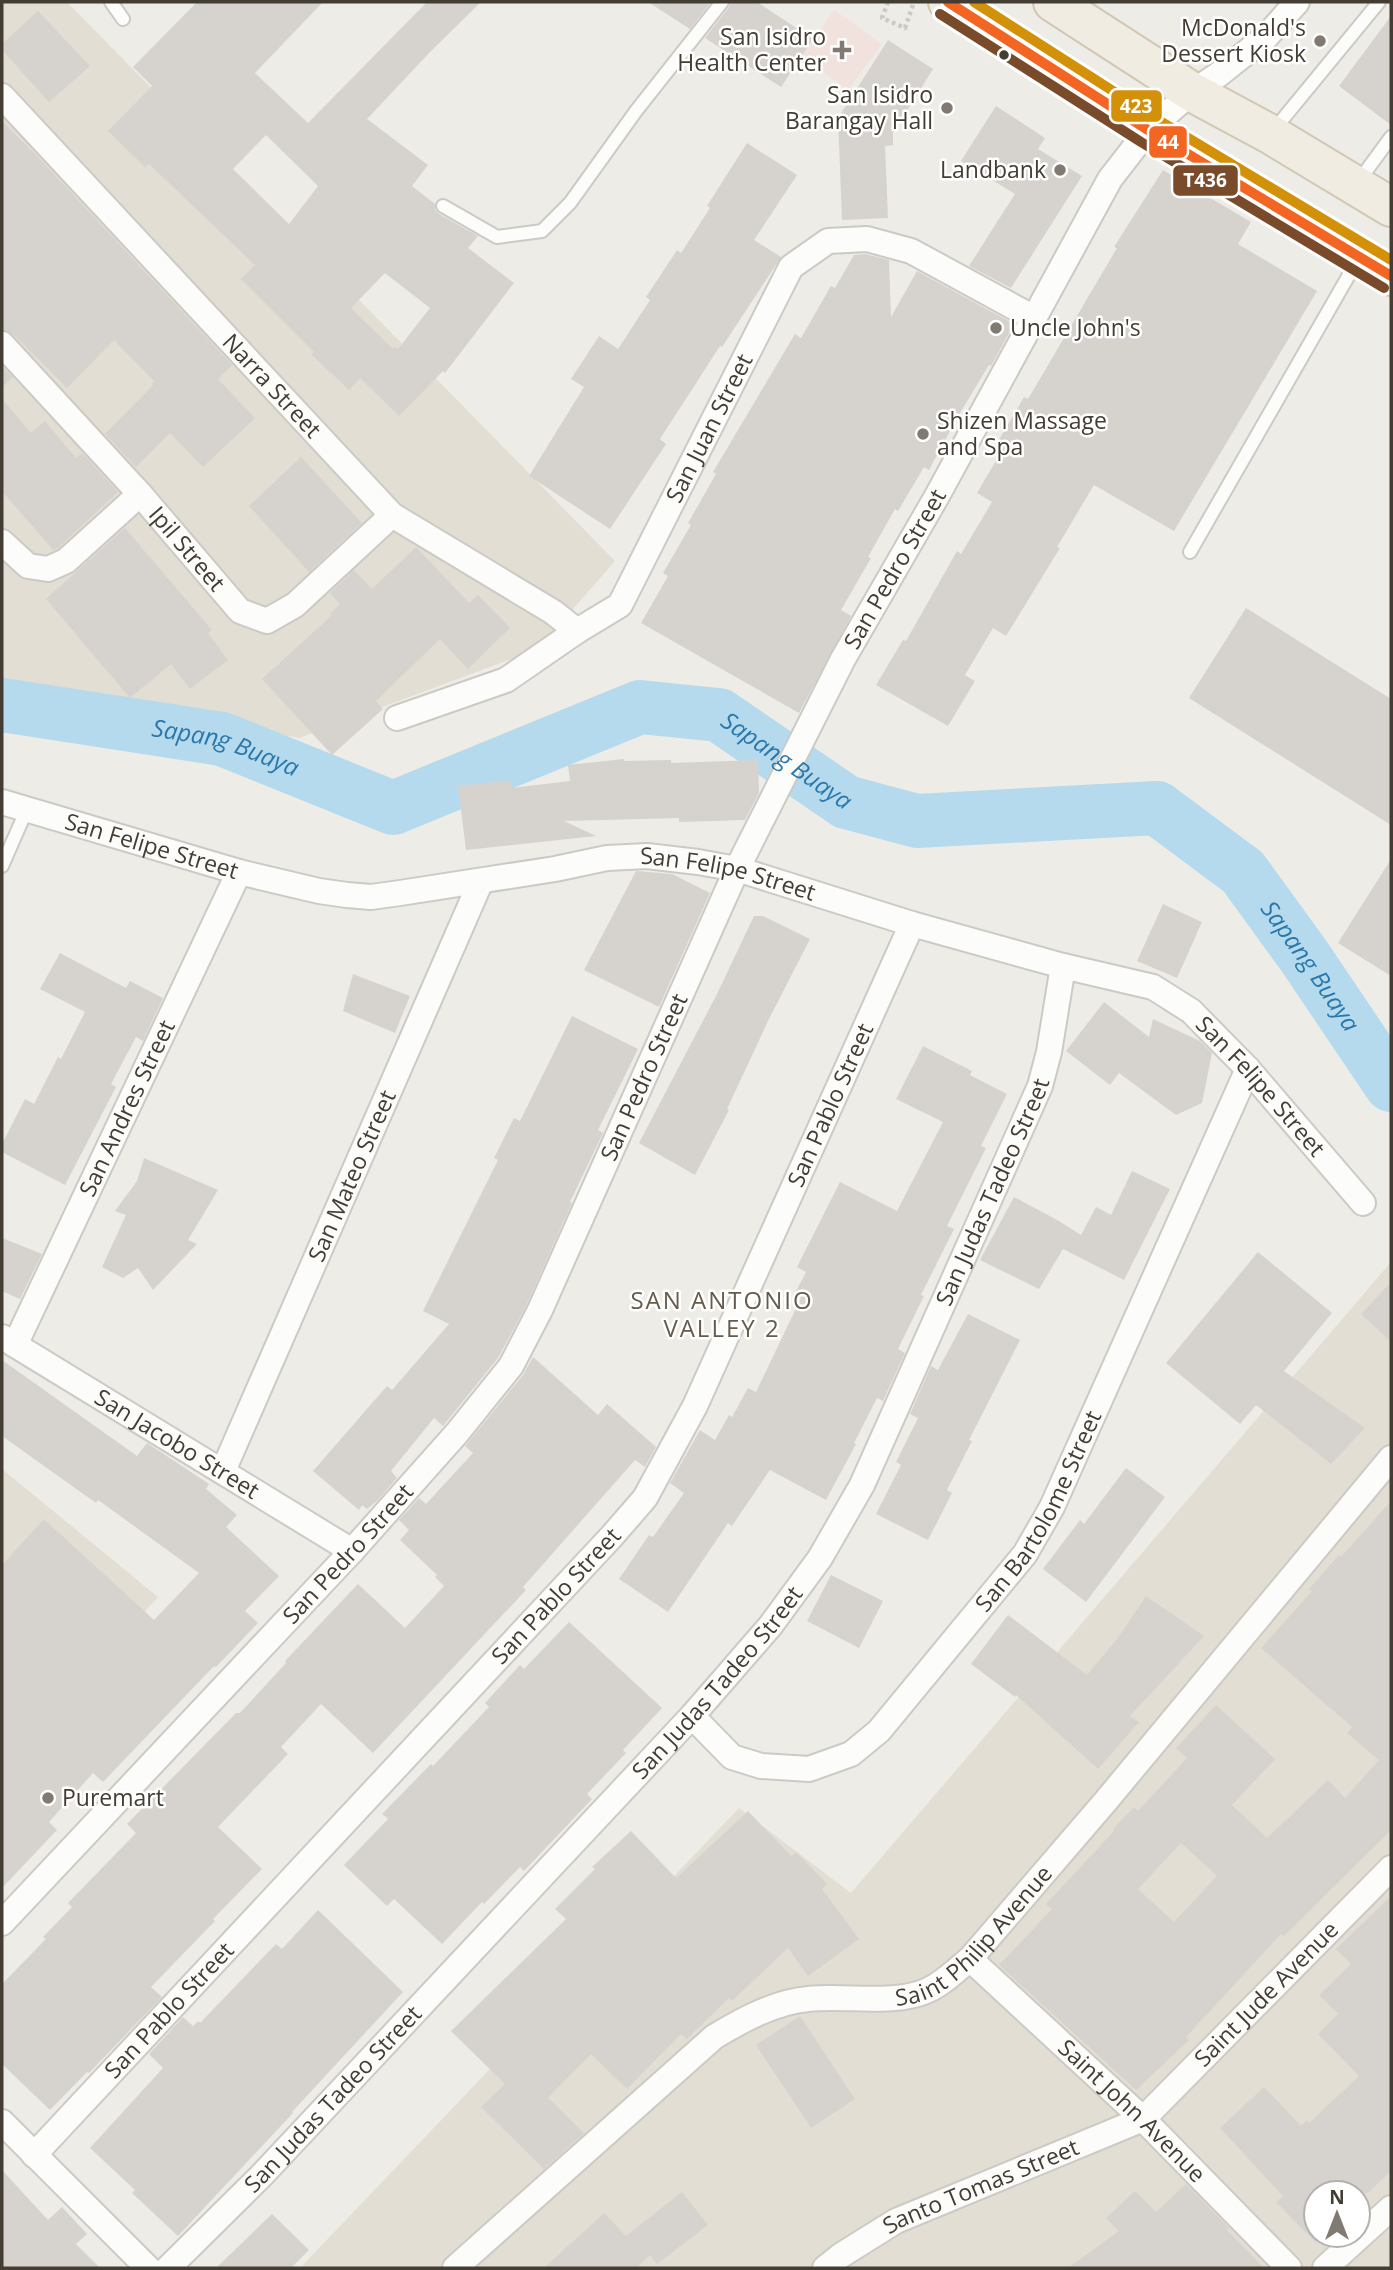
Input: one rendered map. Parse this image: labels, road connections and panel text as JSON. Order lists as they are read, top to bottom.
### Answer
{
  "streets": {
    "street": [
      "Narra Street",
      "San Juan Street",
      "Ipil Street",
      "San Pedro Street",
      "San Felipe Street",
      "San Pablo Street",
      "San Andres Street",
      "San Mateo Street",
      "San Judas Tadeo Street",
      "San Jacobo Street",
      "San Bartolome Street",
      "Saint Philip Avenue",
      "Saint Jude Avenue",
      "Saint John Avenue",
      "Santo Tomas Street"
    ]
  },
  "crossings": [
    ["Narra Street", "San Juan Street"],
    ["Narra Street", "Ipil Street"],
    ["San Juan Street", "San Pedro Street"],
    ["San Pedro Street", "San Felipe Street"],
    ["San Pedro Street", "San Jacobo Street"],
    ["San Felipe Street", "San Pablo Street"],
    ["San Felipe Street", "San Andres Street"],
    ["San Felipe Street", "San Mateo Street"],
    ["San Felipe Street", "San Judas Tadeo Street"],
    ["San Felipe Street", "San Bartolome Street"],
    ["San Andres Street", "San Jacobo Street"],
    ["San Mateo Street", "San Jacobo Street"],
    ["San Judas Tadeo Street", "San Bartolome Street"],
    ["Saint Philip Avenue", "Saint John Avenue"],
    ["Saint Jude Avenue", "Saint John Avenue"],
    ["Saint Jude Avenue", "Santo Tomas Street"],
    ["Saint John Avenue", "Santo Tomas Street"]
  ],
  "districts": ["SAN ANTONIO VALLEY 2"],
  "water": ["Sapang Buaya"],
  "places": {
    "other": [
      "McDonald's Dessert Kiosk",
      "San Isidro Barangay Hall",
      "Landbank",
      "Uncle John's",
      "Shizen Massage and Spa",
      "Puremart"
    ],
    "health": ["San Isidro Health Center"]
  },
  "lines": ["transit line 44", "transit line 423", "transit line T436"],
  "north": "top"
}
